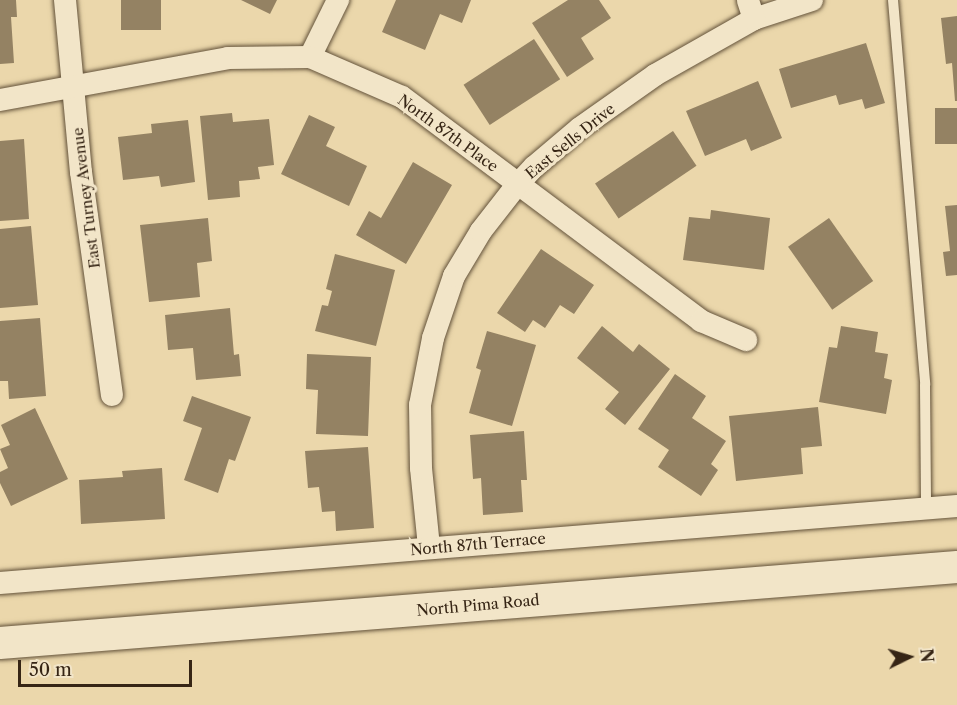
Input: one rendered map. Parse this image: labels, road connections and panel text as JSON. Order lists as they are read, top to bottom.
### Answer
{
  "streets": {
    "main road": ["North Pima Road"],
    "street": [
      "North 87th Place",
      "East Sells Drive",
      "East Turney Avenue",
      "North 87th Terrace"
    ]
  },
  "crossings": [
    ["North 87th Place", "East Sells Drive"],
    ["North 87th Place", "East Turney Avenue"],
    ["East Sells Drive", "North 87th Terrace"]
  ],
  "scale_bar": "50 m",
  "north": "right"
}
